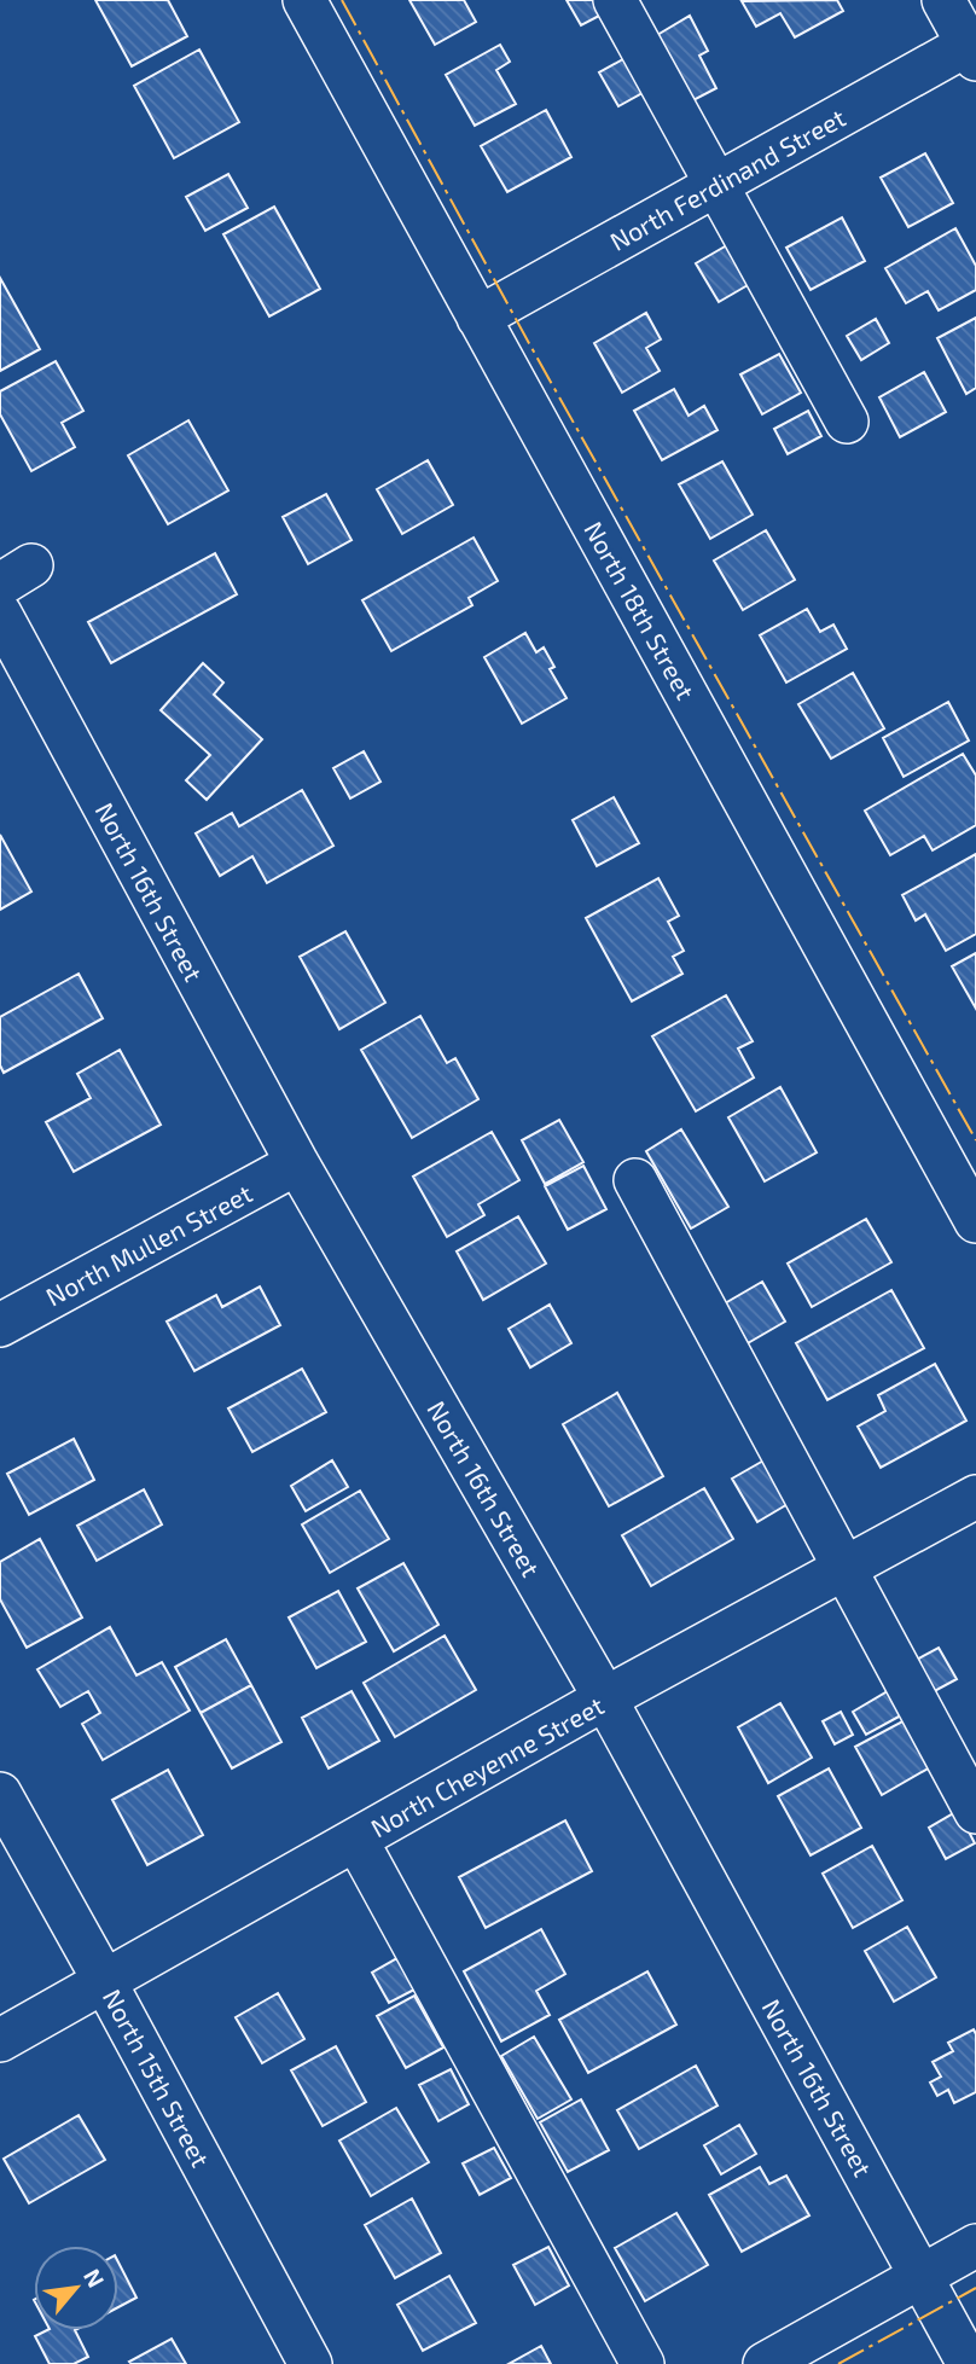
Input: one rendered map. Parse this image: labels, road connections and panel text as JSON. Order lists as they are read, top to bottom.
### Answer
{
  "streets": {
    "street": [
      "North Ferdinand Street",
      "North 18th Street",
      "North 16th Street",
      "North Mullen Street",
      "North Cheyenne Street",
      "North 15th Street"
    ]
  },
  "crossings": [
    ["North Ferdinand Street", "North 18th Street"],
    ["North 16th Street", "North Mullen Street"],
    ["North 16th Street", "North Cheyenne Street"],
    ["North Cheyenne Street", "North 15th Street"]
  ],
  "north": "top right"
}
